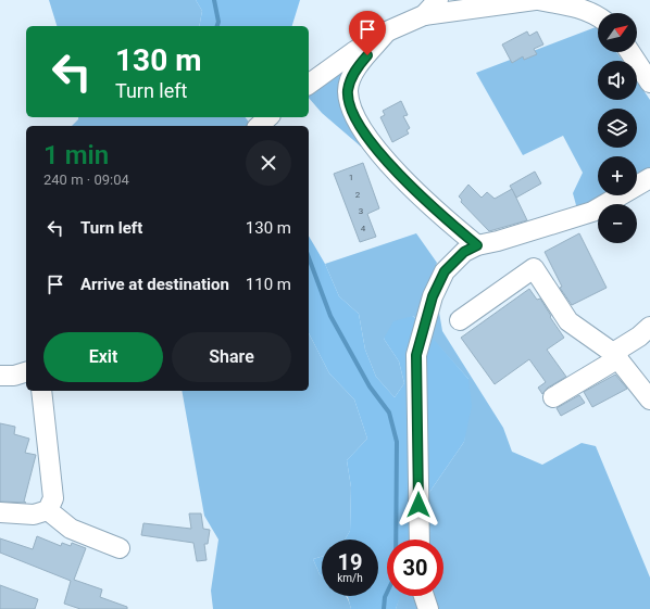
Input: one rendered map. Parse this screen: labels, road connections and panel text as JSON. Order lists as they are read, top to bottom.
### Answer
{
  "house_numbers": [
    "1",
    "2",
    "3",
    "4"
  ],
  "north": "top right",
  "page": {
    "map_buttons": ["+", "−"],
    "turn": ["130 m", "Turn left"],
    "heading": ["1 min", "240 m · 09:04"],
    "list": [
      {
        "name": "Turn left",
        "value": "130 m"
      },
      {
        "name": "Arrive at destination",
        "value": "110 m"
      }
    ],
    "buttons": ["Exit", "Share"],
    "speed": "19 km/h",
    "limit": "30"
  }
}
